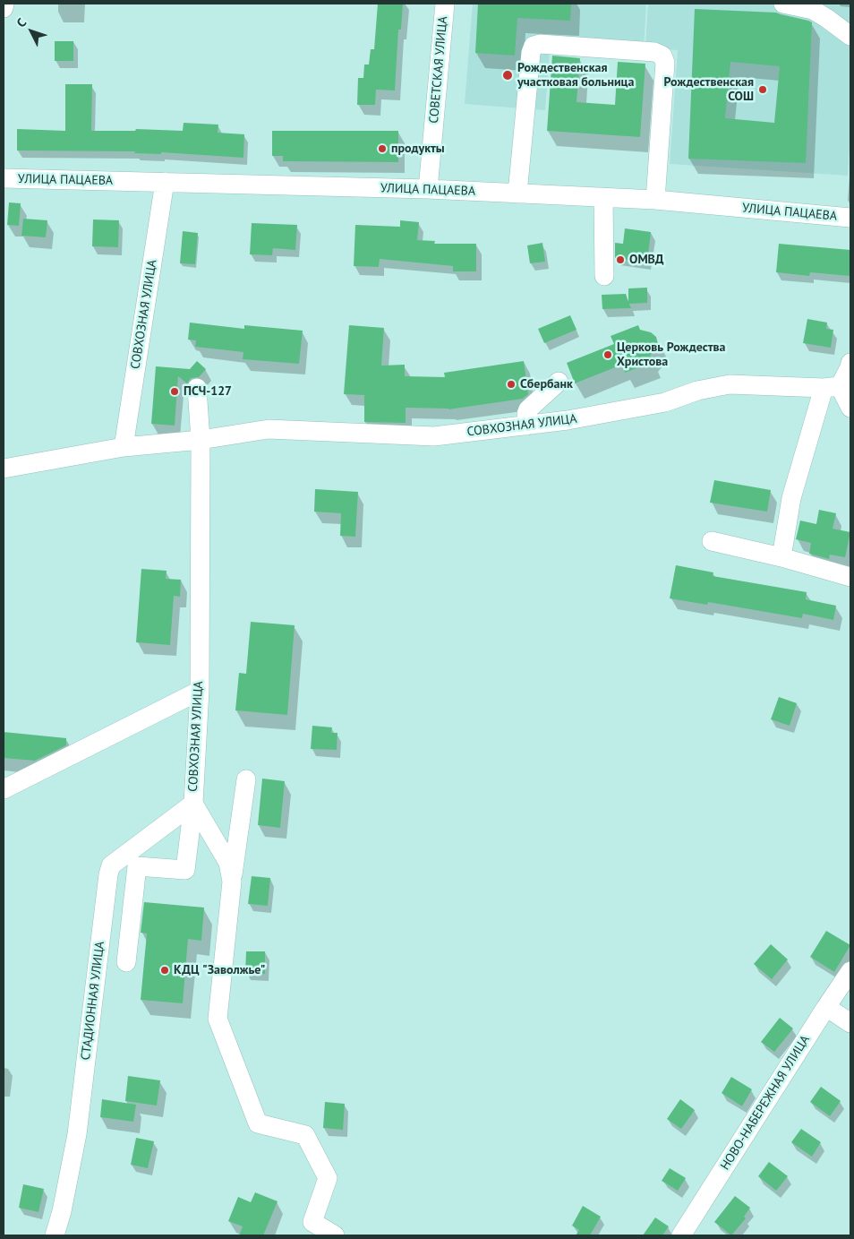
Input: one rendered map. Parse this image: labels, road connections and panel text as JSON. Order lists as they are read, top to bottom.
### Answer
{
  "streets": {
    "street": [
      "СОВЕТСКАЯ УЛИЦА",
      "УЛИЦА ПАЦАЕВА",
      "СОВХОЗНАЯ УЛИЦА",
      "СТАДИОННАЯ УЛИЦА",
      "НОВО-НАБЕРЕЖНАЯ УЛИЦА"
    ]
  },
  "crossings": [
    ["СОВЕТСКАЯ УЛИЦА", "УЛИЦА ПАЦАЕВА"],
    ["УЛИЦА ПАЦАЕВА", "СОВХОЗНАЯ УЛИЦА"],
    ["СОВХОЗНАЯ УЛИЦА", "СТАДИОННАЯ УЛИЦА"]
  ],
  "places": [
    "Рождественская участковая больница",
    "Рождественская СОШ",
    "продукты",
    "ОМВД",
    "Церковь Рождества Христова",
    "Сбербанк",
    "ПСЧ-127",
    "КДЦ \"Заволжье\""
  ],
  "north": "top left"
}
